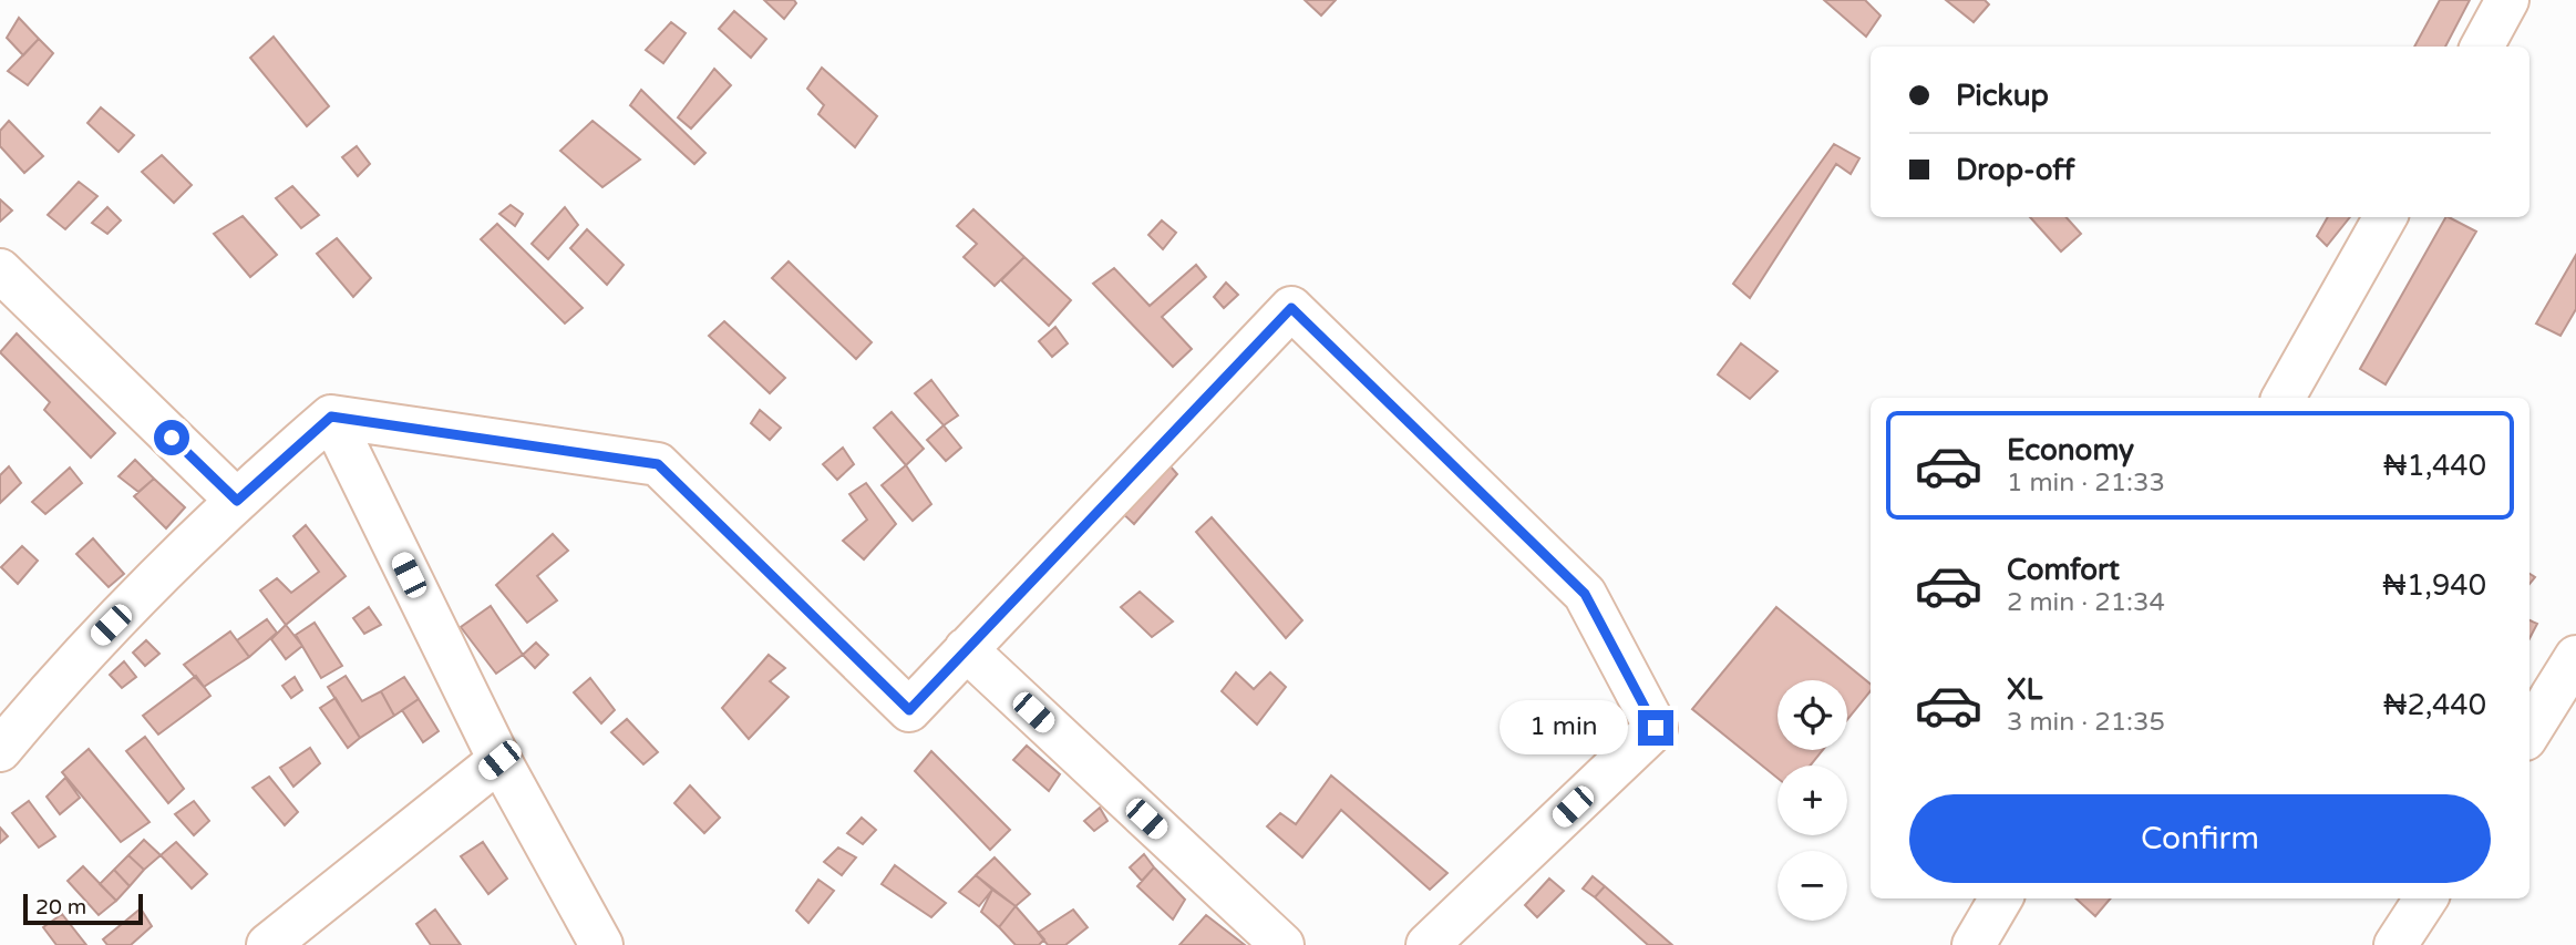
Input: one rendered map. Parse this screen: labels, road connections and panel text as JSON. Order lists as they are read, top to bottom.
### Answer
{
  "scale_bar": "20 m",
  "page": {
    "banner": ["Pickup", "Drop-off"],
    "list": [
      {
        "name": "Economy",
        "note": "1 min · 21:33",
        "value": "₦1,440"
      },
      {
        "name": "Comfort",
        "note": "2 min · 21:34",
        "value": "₦1,940"
      },
      {
        "name": "XL",
        "note": "3 min · 21:35",
        "value": "₦2,440"
      }
    ],
    "map_buttons": ["+", "−"],
    "bubble": "1 min",
    "buttons": "Confirm",
    "scale": "20 m"
  }
}
